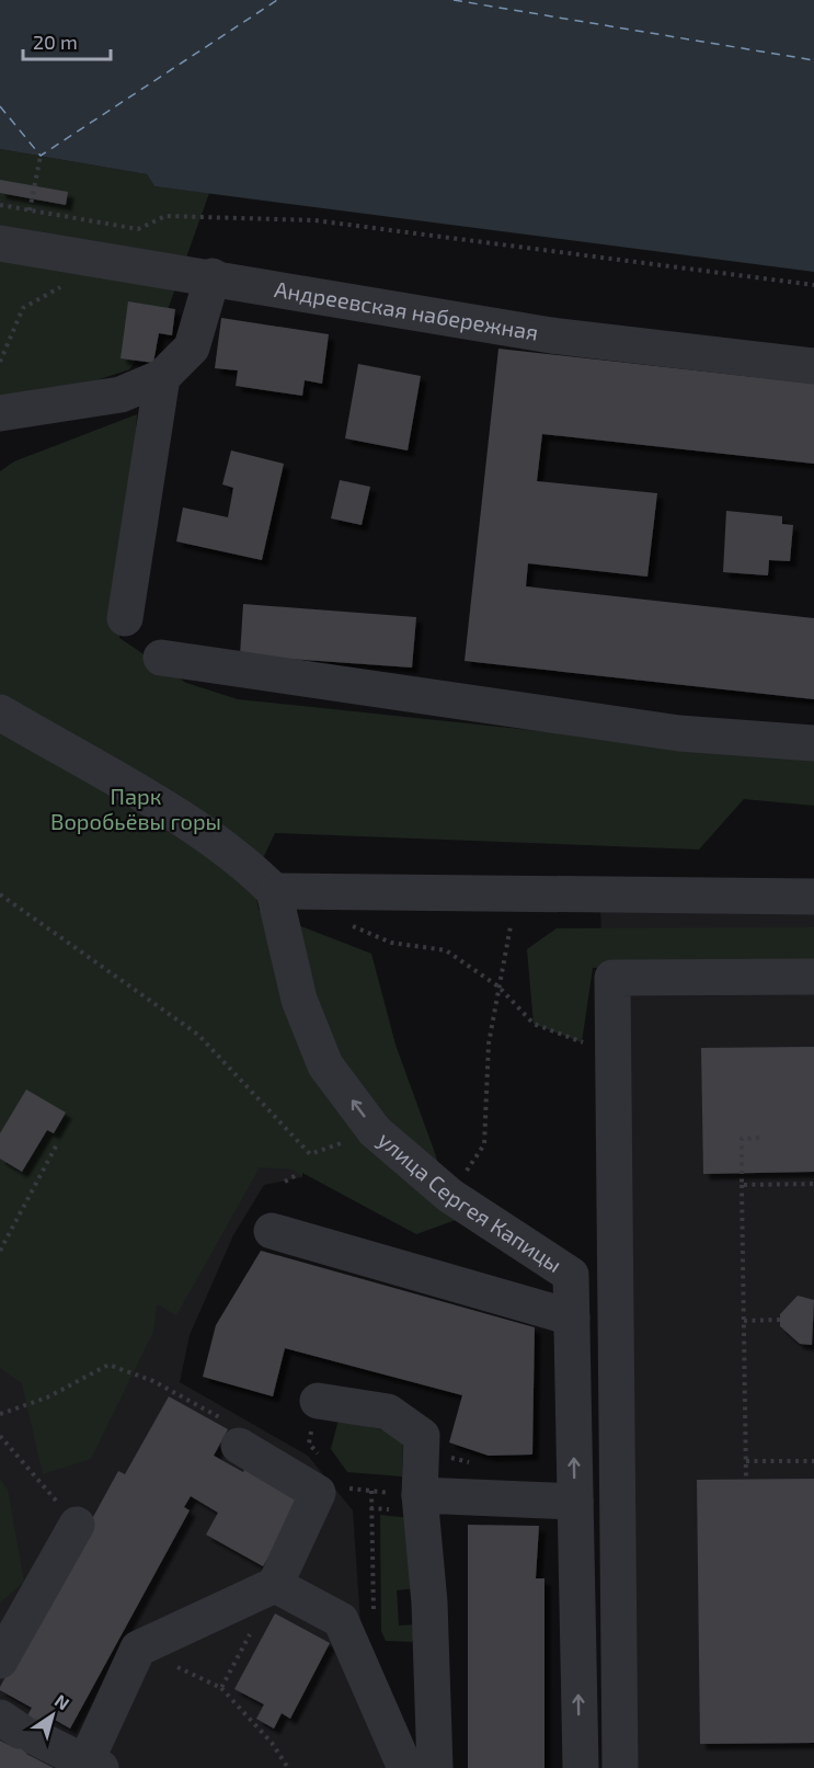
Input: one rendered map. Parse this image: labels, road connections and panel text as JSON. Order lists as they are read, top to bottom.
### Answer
{
  "streets": {
    "street": ["Андреевская набережная", "улица Сергея Капицы"]
  },
  "parks": ["Парк Воробьёвы горы"],
  "scale_bar": "20 m",
  "north": "top right"
}
